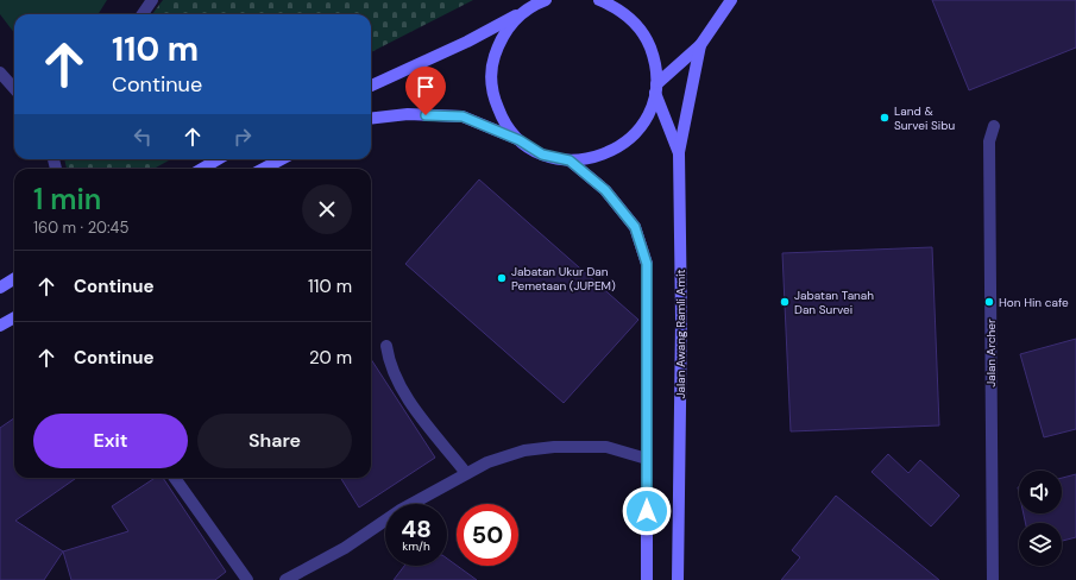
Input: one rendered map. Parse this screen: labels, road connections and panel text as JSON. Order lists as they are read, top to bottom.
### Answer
{
  "streets": {
    "main road": ["Jalan Awang Ramli Amit"],
    "street": ["Jalan Archer"]
  },
  "places": [
    "Land & Survei Sibu",
    "Jabatan Ukur Dan Pemetaan (JUPEM)",
    "Jabatan Tanah Dan Survei",
    "Hon Hin cafe"
  ],
  "page": {
    "turn": ["110 m", "Continue"],
    "heading": ["1 min", "160 m · 20:45"],
    "list": [
      {
        "name": "Continue",
        "value": "110 m"
      },
      {
        "name": "Continue",
        "value": "20 m"
      }
    ],
    "buttons": ["Exit", "Share"],
    "speed": "48 km/h",
    "limit": "50"
  }
}
